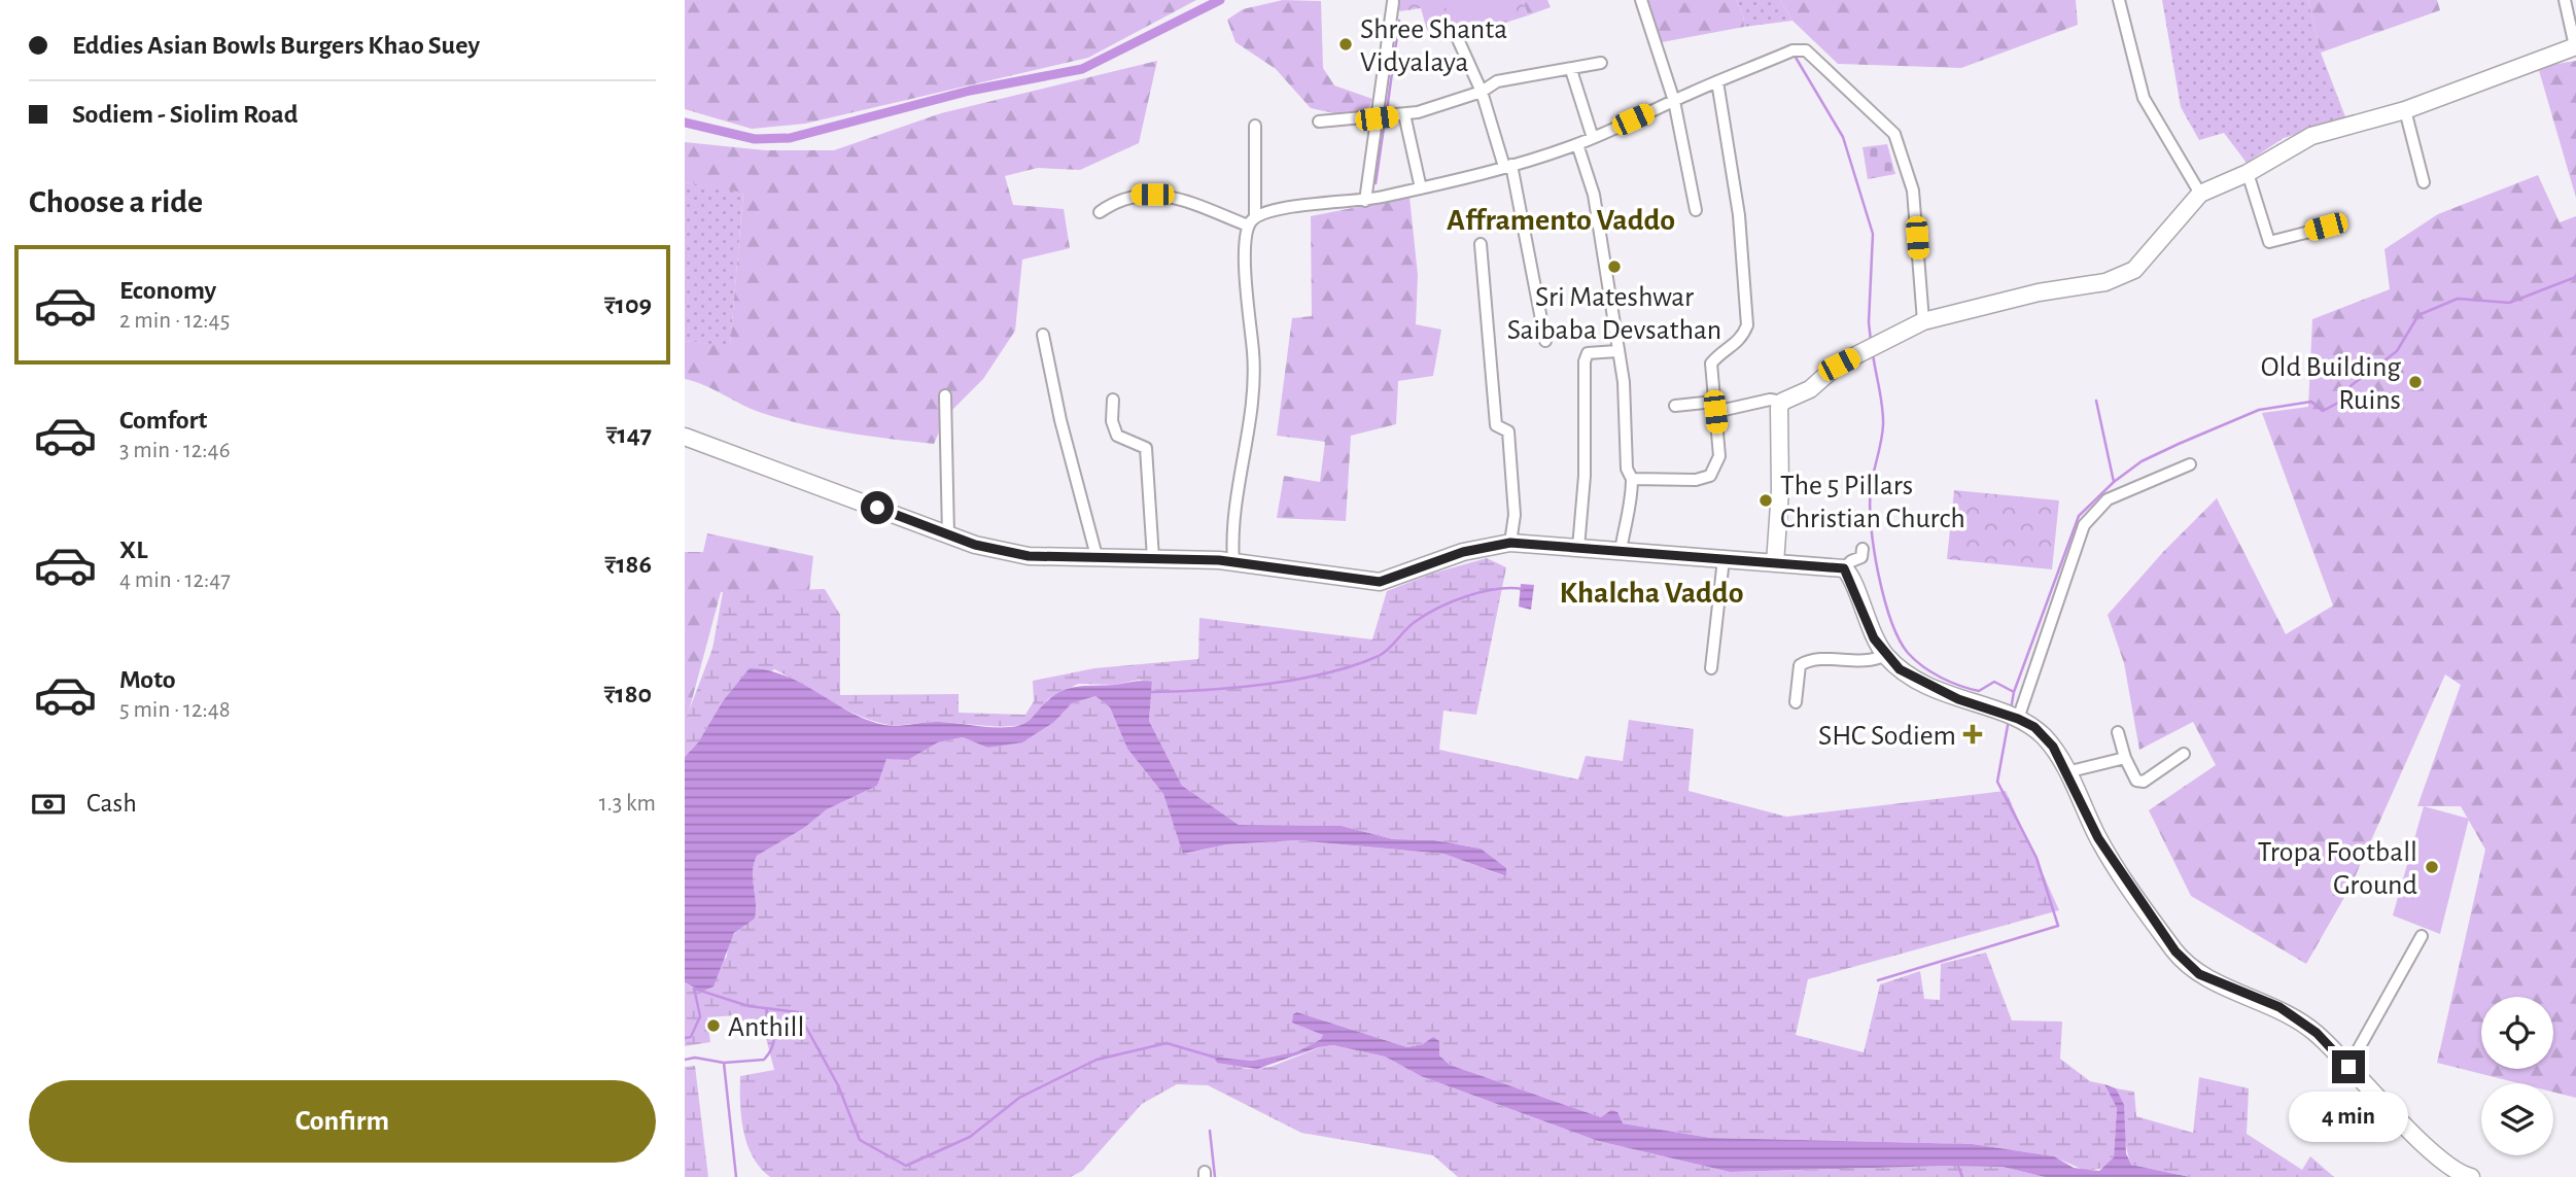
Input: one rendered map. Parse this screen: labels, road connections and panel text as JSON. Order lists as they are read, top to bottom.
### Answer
{
  "districts": ["Afframento Vaddo", "Khalcha Vaddo"],
  "places": {
    "other": [
      "Shree Shanta Vidyalaya",
      "Sri Mateshwar Saibaba Devsathan",
      "Old Building Ruins",
      "The 5 Pillars Christian Church",
      "Tropa Football Ground",
      "Anthill"
    ],
    "health": ["SHC Sodiem"]
  },
  "page": {
    "banner": ["Eddies Asian Bowls Burgers Khao Suey", "Sodiem - Siolim Road"],
    "heading": "Choose a ride",
    "list": [
      {
        "name": "Economy",
        "note": "2 min · 12:45",
        "value": "₹109"
      },
      {
        "name": "Comfort",
        "note": "3 min · 12:46",
        "value": "₹147"
      },
      {
        "name": "XL",
        "note": "4 min · 12:47",
        "value": "₹186"
      },
      {
        "name": "Moto",
        "note": "5 min · 12:48",
        "value": "₹180"
      }
    ],
    "pay": ["Cash", "1.3 km"],
    "buttons": "Confirm",
    "bubble": "4 min"
  }
}
